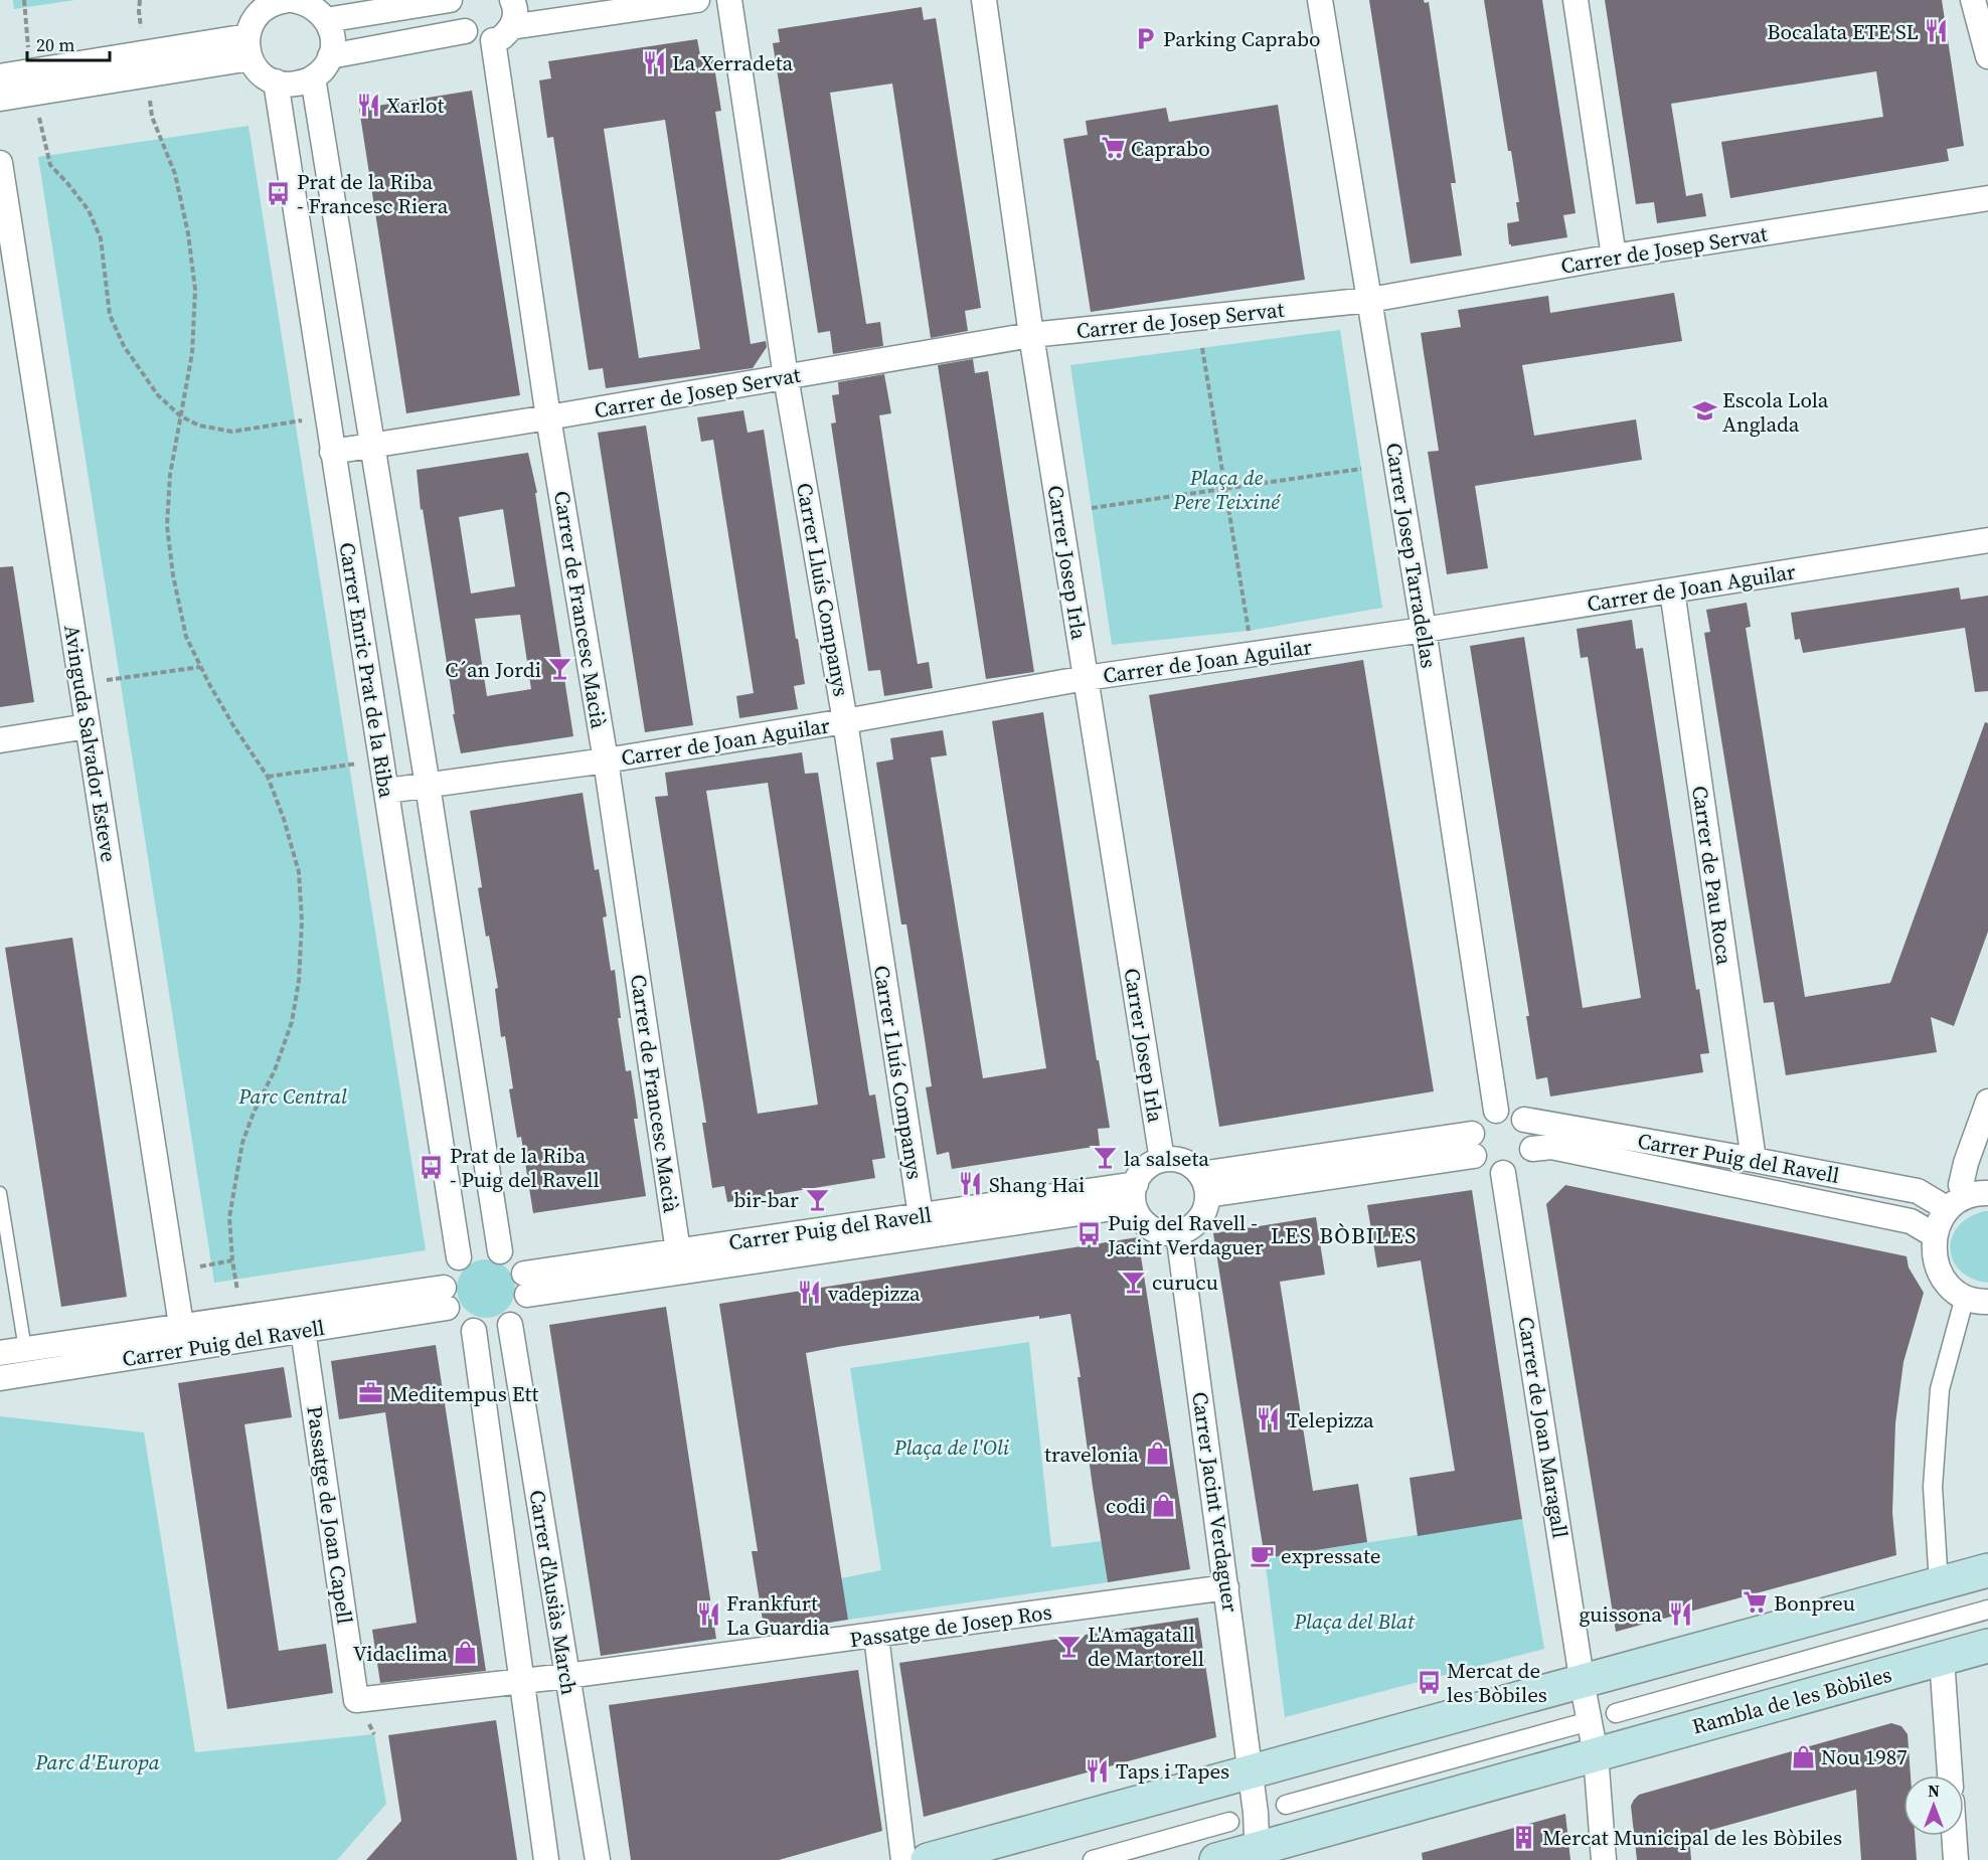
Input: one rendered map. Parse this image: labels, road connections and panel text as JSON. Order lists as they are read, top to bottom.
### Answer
{
  "streets": {
    "main road": ["Rambla de les Bòbiles"],
    "street": [
      "Carrer de Josep Servat",
      "Carrer Josep Tarradellas",
      "Carrer Josep Irla",
      "Carrer de Joan Aguilar",
      "Carrer Lluís Companys",
      "Carrer de Francesc Macià",
      "Carrer Enric Prat de la Riba",
      "Avinguda Salvador Esteve",
      "Carrer de Pau Roca",
      "Carrer Puig del Ravell",
      "Carrer de Joan Maragall",
      "Carrer Jacint Verdaguer",
      "Passatge de Joan Capell",
      "Carrer d'Ausiàs March",
      "Passatge de Josep Ros"
    ]
  },
  "crossings": [
    ["Carrer de Josep Servat", "Carrer Josep Tarradellas"],
    ["Carrer de Josep Servat", "Carrer Josep Irla"],
    ["Carrer de Josep Servat", "Carrer Lluís Companys"],
    ["Carrer de Josep Servat", "Carrer de Francesc Macià"],
    ["Carrer de Josep Servat", "Carrer Enric Prat de la Riba"],
    ["Carrer Josep Tarradellas", "Carrer de Joan Aguilar"],
    ["Carrer Josep Tarradellas", "Carrer Puig del Ravell"],
    ["Carrer Josep Tarradellas", "Carrer de Joan Maragall"],
    ["Carrer Josep Irla", "Carrer de Joan Aguilar"],
    ["Carrer Josep Irla", "Carrer Puig del Ravell"],
    ["Carrer Josep Irla", "Carrer Jacint Verdaguer"],
    ["Carrer de Joan Aguilar", "Carrer Lluís Companys"],
    ["Carrer de Joan Aguilar", "Carrer de Francesc Macià"],
    ["Carrer de Joan Aguilar", "Carrer Enric Prat de la Riba"],
    ["Carrer de Joan Aguilar", "Carrer de Pau Roca"],
    ["Carrer Lluís Companys", "Carrer Puig del Ravell"],
    ["Carrer de Francesc Macià", "Carrer Puig del Ravell"],
    ["Carrer Enric Prat de la Riba", "Carrer Puig del Ravell"],
    ["Carrer Enric Prat de la Riba", "Carrer d'Ausiàs March"],
    ["Avinguda Salvador Esteve", "Carrer Puig del Ravell"],
    ["Carrer de Pau Roca", "Carrer Puig del Ravell"],
    ["Carrer Puig del Ravell", "Carrer de Joan Maragall"],
    ["Carrer Puig del Ravell", "Carrer Jacint Verdaguer"],
    ["Carrer Puig del Ravell", "Passatge de Joan Capell"],
    ["Carrer Puig del Ravell", "Carrer d'Ausiàs March"],
    ["Carrer Jacint Verdaguer", "Passatge de Josep Ros"],
    ["Passatge de Joan Capell", "Passatge de Josep Ros"],
    ["Carrer d'Ausiàs March", "Passatge de Josep Ros"]
  ],
  "districts": ["LES BÒBILES"],
  "parks": [
    "Plaça de Pere Teixiné",
    "Parc Central",
    "Plaça de l'Oli",
    "Plaça del Blat",
    "Parc d'Europa"
  ],
  "places": {
    "restaurant": [
      "Bocalata ETE SL",
      "La Xerradeta",
      "Xarlot",
      "Shang Hai",
      "vadepizza",
      "Telepizza",
      "guissona",
      "Frankfurt La Guardia",
      "Taps i Tapes"
    ],
    "parking": ["Parking Caprabo"],
    "supermarket": ["Caprabo", "Bonpreu"],
    "bus stop": [
      "Prat de la Riba - Francesc Riera",
      "Prat de la Riba - Puig del Ravell",
      "Puig del Ravell - Jacint Verdaguer",
      "Mercat de les Bòbiles"
    ],
    "school or university": ["Escola Lola Anglada"],
    "bar": [
      "C´an Jordi",
      "la salseta",
      "bir-bar",
      "curucu",
      "L'Amagatall de Martorell"
    ],
    "office": ["Meditempus Ett"],
    "shop": [
      "travelonia",
      "codi",
      "Vidaclima",
      "Nou 1987"
    ],
    "cafe": ["expressate"],
    "building": ["Mercat Municipal de les Bòbiles"]
  },
  "scale_bar": "20 m",
  "north": "top"
}
